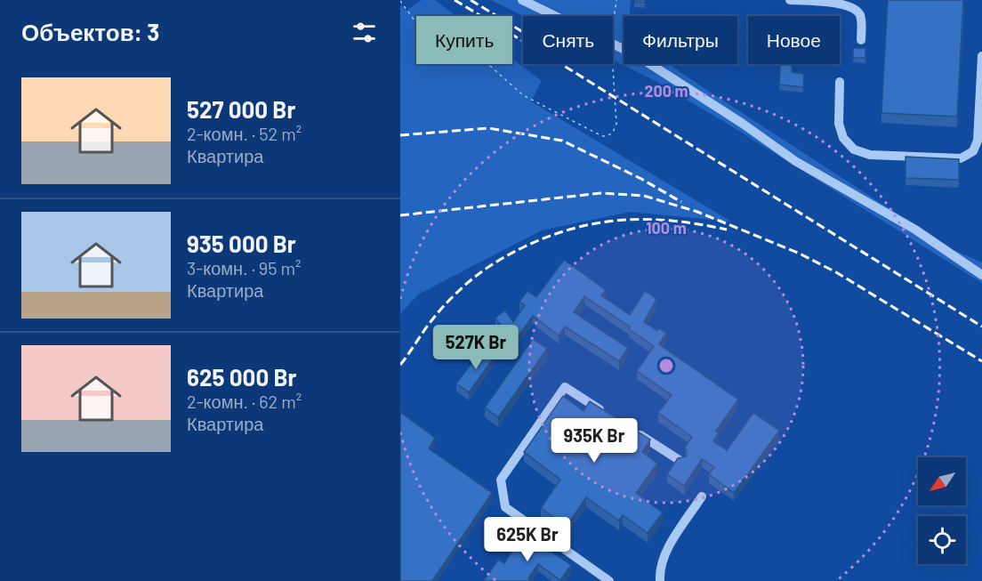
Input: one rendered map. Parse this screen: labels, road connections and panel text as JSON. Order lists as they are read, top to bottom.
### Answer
{
  "north": "bottom left",
  "page": {
    "heading": "Объектов: 3",
    "chip": [
      "Купить",
      "Снять",
      "Фильтры",
      "Новое"
    ],
    "list": [
      {
        "name": "527 000 Br",
        "note": "2-комн. · 52 m² · Квартира"
      },
      {
        "name": "935 000 Br",
        "note": "3-комн. · 95 m² · Квартира"
      },
      {
        "name": "625 000 Br",
        "note": "2-комн. · 62 m² · Квартира"
      }
    ],
    "price": ["527K Br", "935K Br", "625K Br"]
  },
  "rings": ["200 m", "100 m"]
}
